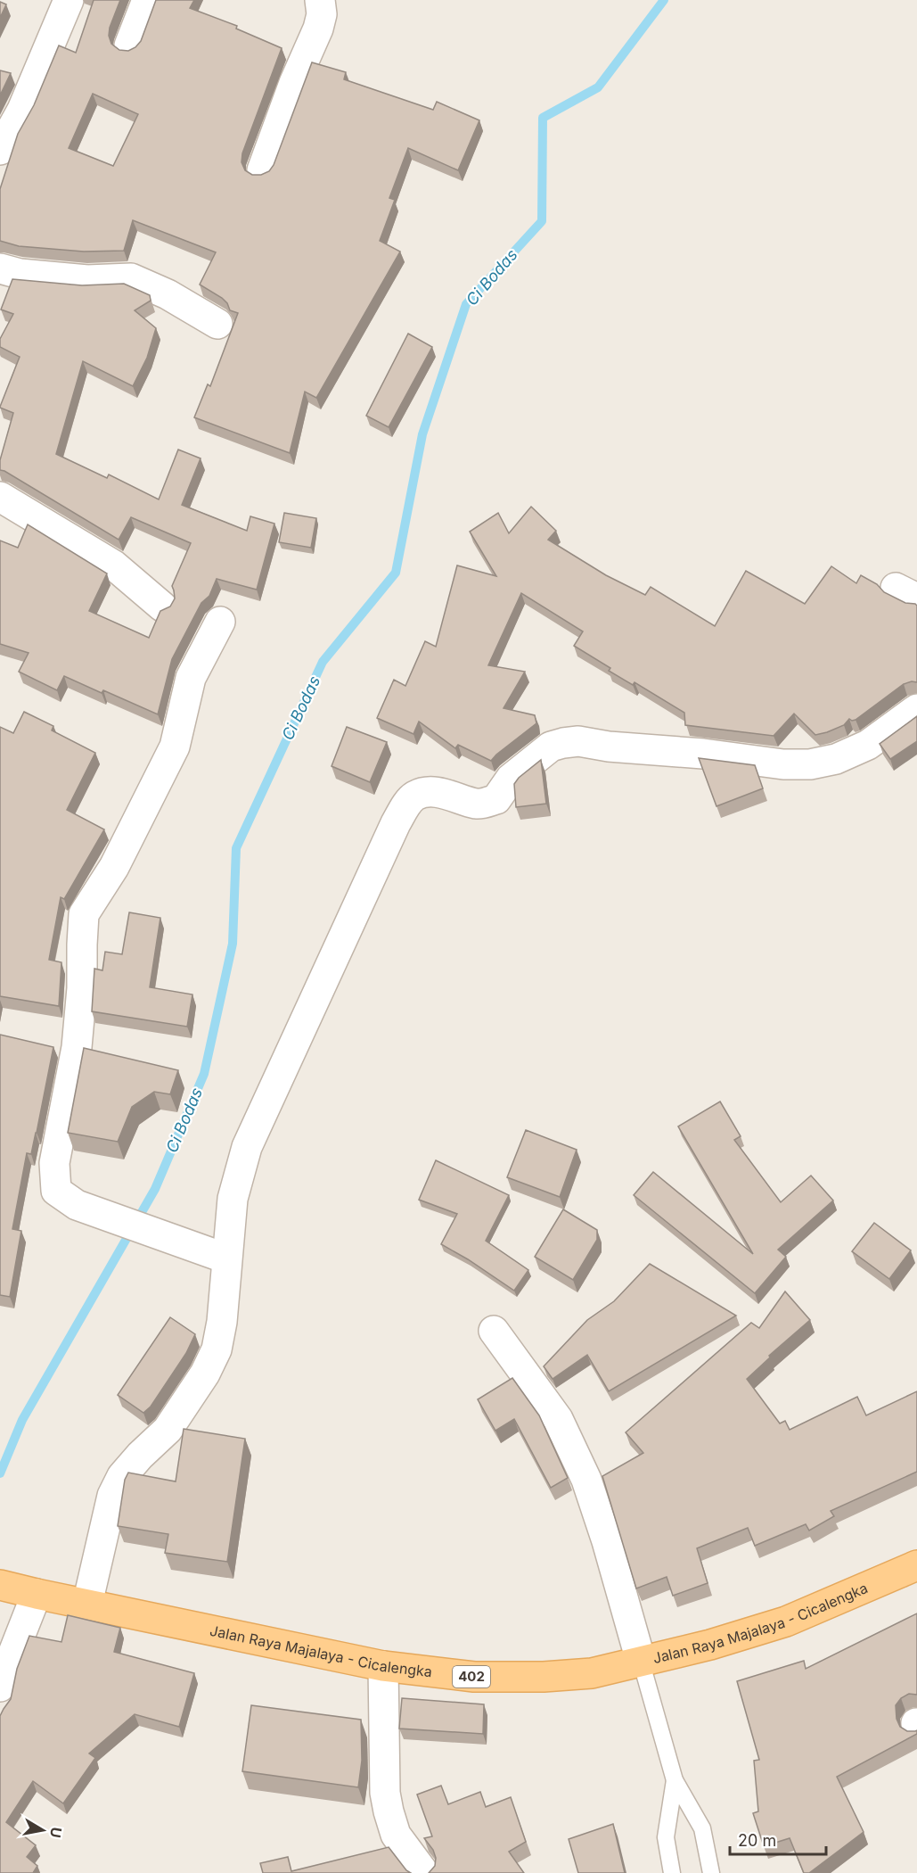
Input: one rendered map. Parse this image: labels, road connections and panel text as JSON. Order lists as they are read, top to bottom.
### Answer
{
  "streets": {
    "main road": ["Jalan Raya Majalaya - Cicalengka", "402"]
  },
  "water": ["Ci Bodas"],
  "scale_bar": "20 m",
  "north": "right"
}
